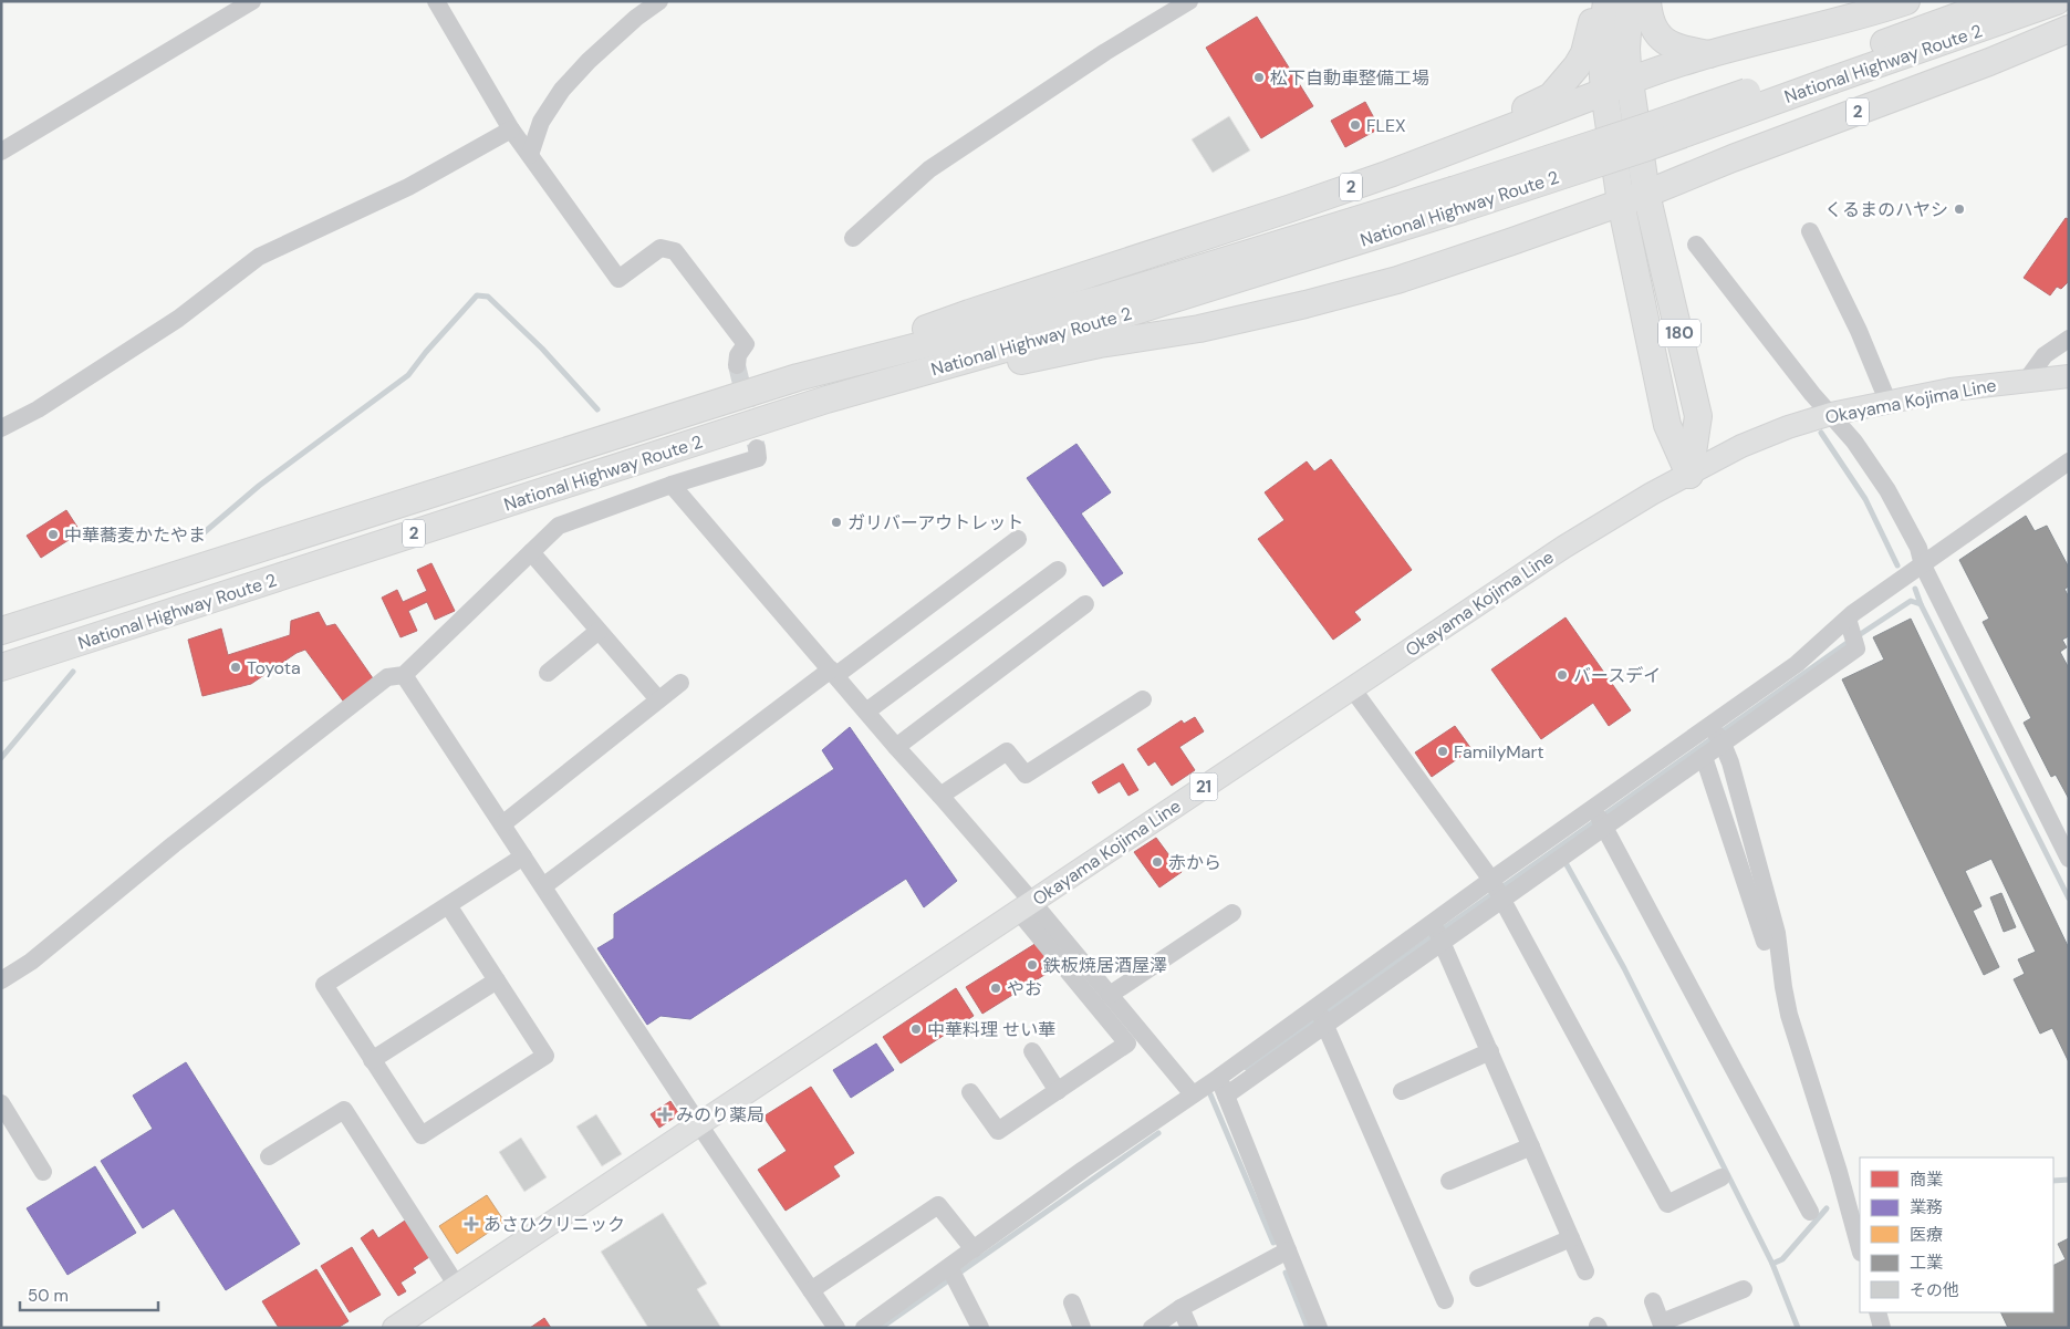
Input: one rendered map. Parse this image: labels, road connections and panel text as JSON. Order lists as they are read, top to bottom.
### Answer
{
  "streets": {
    "highway": ["National Highway Route 2", "2", "180"],
    "main road": ["Okayama Kojima Line", "21"]
  },
  "crossings": [
    ["National Highway Route 2", "2"],
    ["2", "180"],
    ["180", "Okayama Kojima Line"]
  ],
  "places": {
    "other": [
      "松下自動車整備工場",
      "FLEX",
      "くるまのハヤシ",
      "ガリバーアウトレット",
      "中華蕎麦かたやま",
      "Toyota",
      "バースデイ",
      "FamilyMart",
      "赤から",
      "鉄板焼居酒屋澤",
      "やお",
      "中華料理 せい華"
    ],
    "health": ["みのり薬局", "あさひクリニック"]
  },
  "legend": [
    "商業",
    "業務",
    "医療",
    "工業",
    "その他"
  ],
  "scale_bar": "50 m"
}
